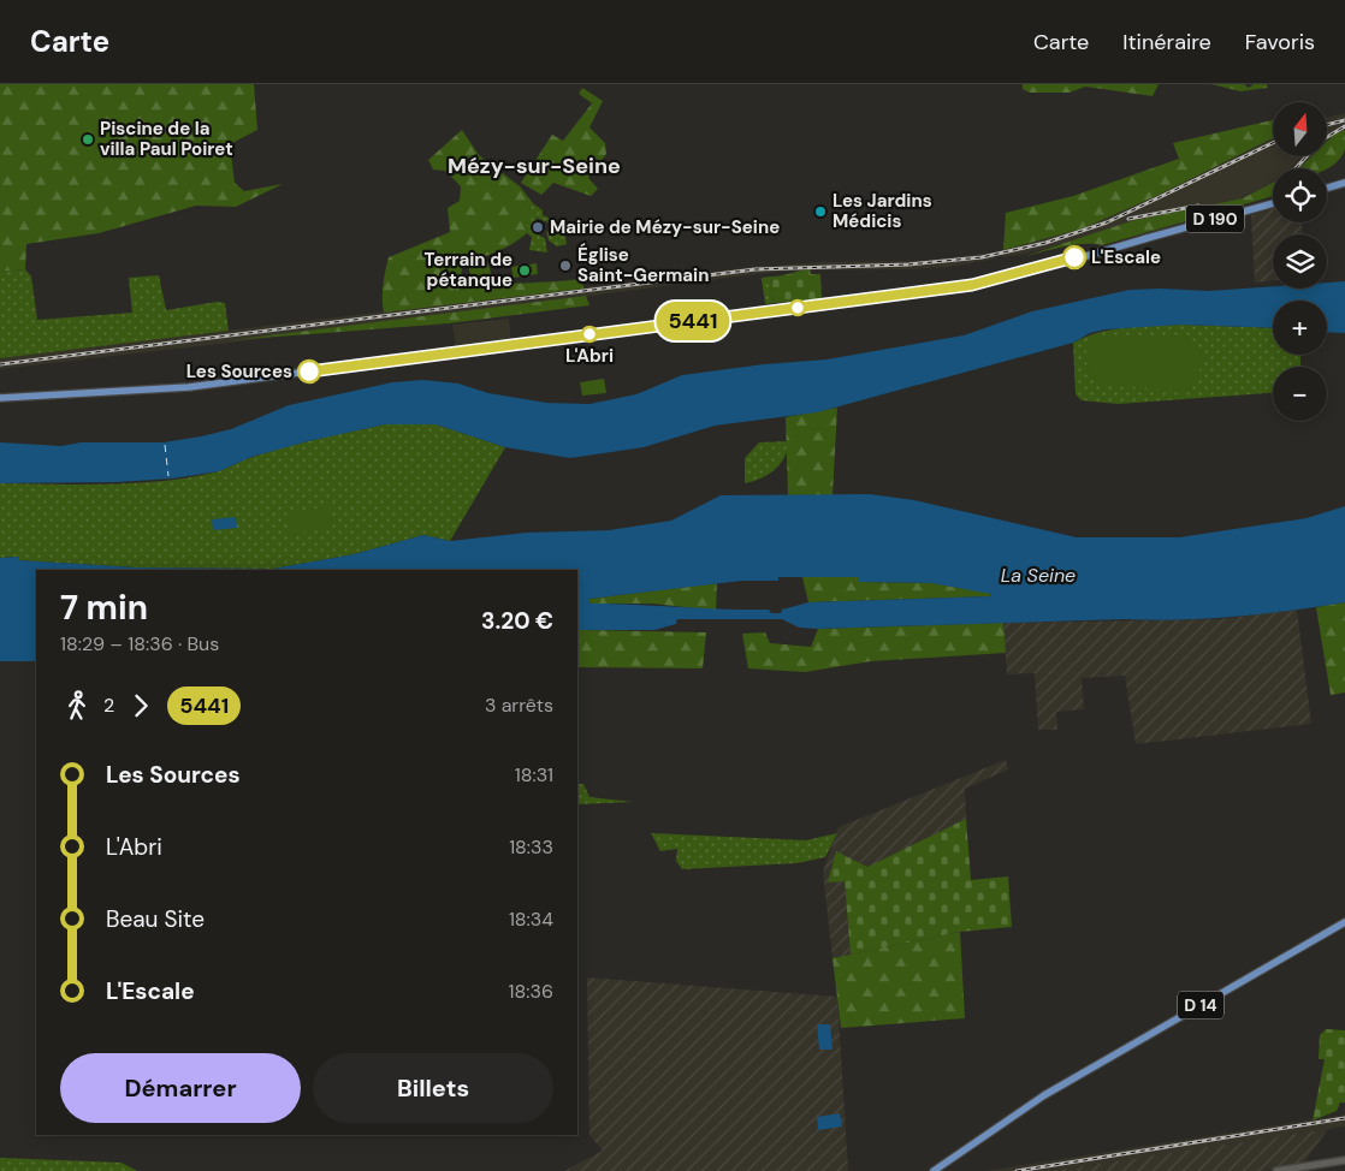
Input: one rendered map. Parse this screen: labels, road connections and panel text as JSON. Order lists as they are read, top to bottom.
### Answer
{
  "streets": {
    "main road": ["D 190", "D 14"]
  },
  "districts": ["Mézy-sur-Seine"],
  "water": ["La Seine"],
  "places": [
    "Piscine de la villa Paul Poiret",
    "Les Jardins Médicis",
    "Mairie de Mézy-sur-Seine",
    "L'Escale",
    "Église Saint-Germain",
    "Terrain de pétanque",
    "L'Abri",
    "Les Sources"
  ],
  "lines": ["bus line 5441"],
  "north": "top",
  "page": {
    "header": "Carte",
    "nav": ["Carte", "Itinéraire", "Favoris"],
    "on_map": "5441",
    "map_buttons": ["+", "−"],
    "heading": ["7 min", "18:29 – 18:36 · Bus", "3.20 €"],
    "legs": ["2", "5441", "3 arrêts"],
    "list": [
      {
        "name": "Les Sources",
        "value": "18:31"
      },
      {
        "name": "L'Abri",
        "value": "18:33"
      },
      {
        "name": "Beau Site",
        "value": "18:34"
      },
      {
        "name": "L'Escale",
        "value": "18:36"
      }
    ],
    "buttons": ["Démarrer", "Billets"]
  }
}
